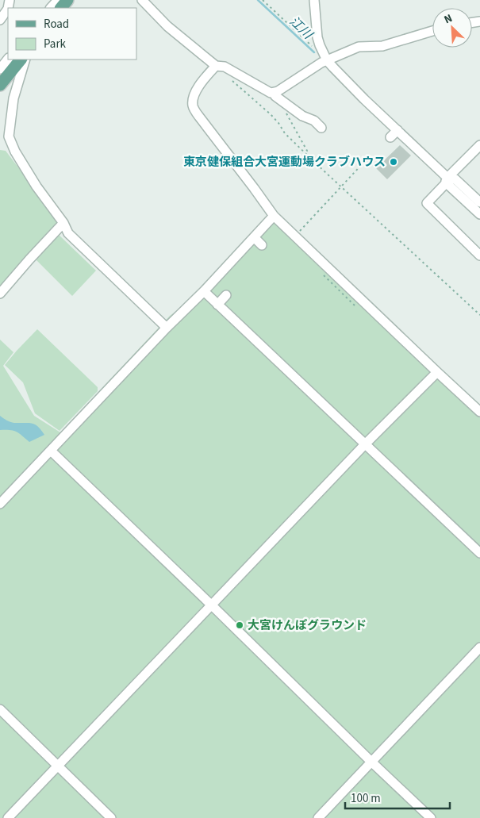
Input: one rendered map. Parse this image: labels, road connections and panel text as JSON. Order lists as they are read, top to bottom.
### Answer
{
  "water": ["江川"],
  "places": ["東京健保組合大宮運動場クラブハウス", "大宮けんぽグラウンド"],
  "legend": ["Road", "Park"],
  "scale_bar": "100 m",
  "north": "top left"
}
